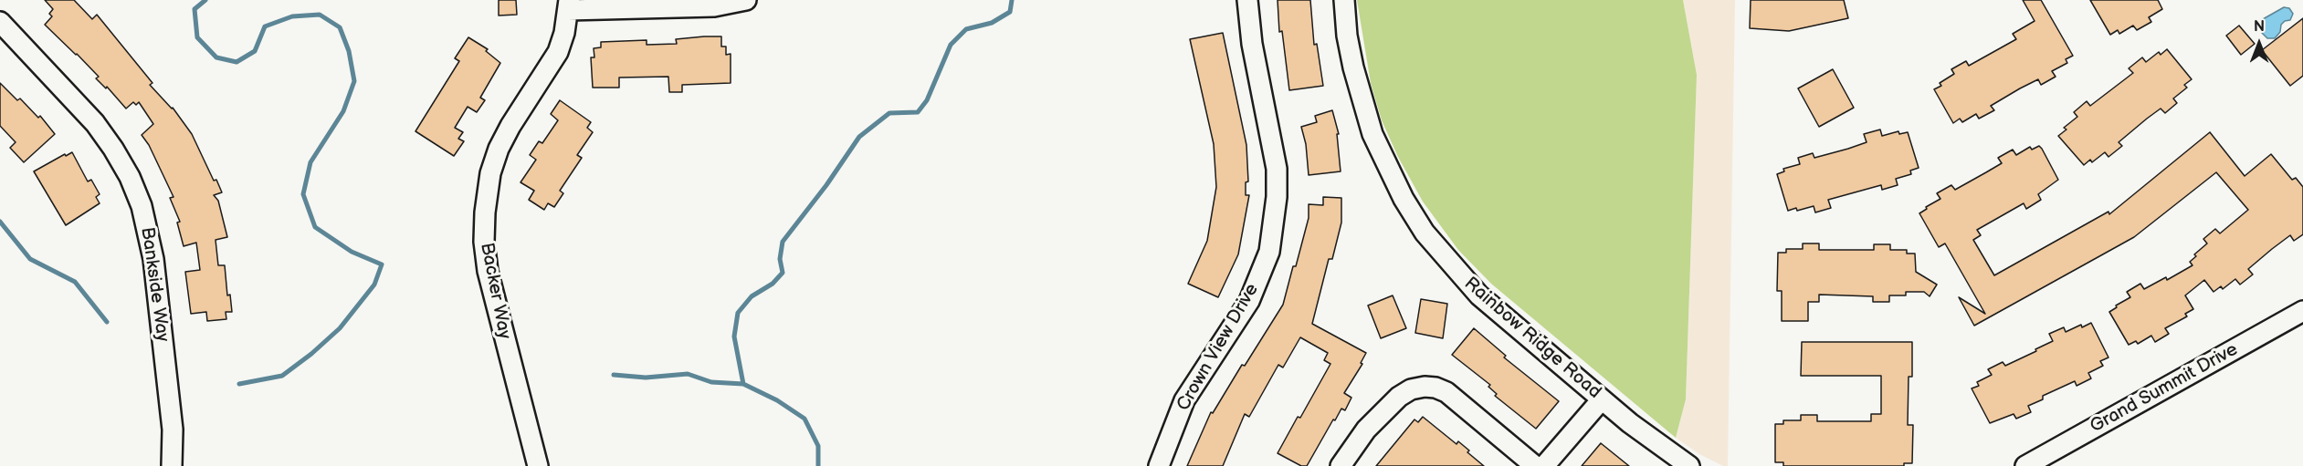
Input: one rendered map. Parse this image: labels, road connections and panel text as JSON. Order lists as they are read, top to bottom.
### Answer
{
  "streets": {
    "street": [
      "Bankside Way",
      "Backer Way",
      "Rainbow Ridge Road",
      "Crown View Drive",
      "Grand Summit Drive"
    ]
  },
  "north": "top"
}
